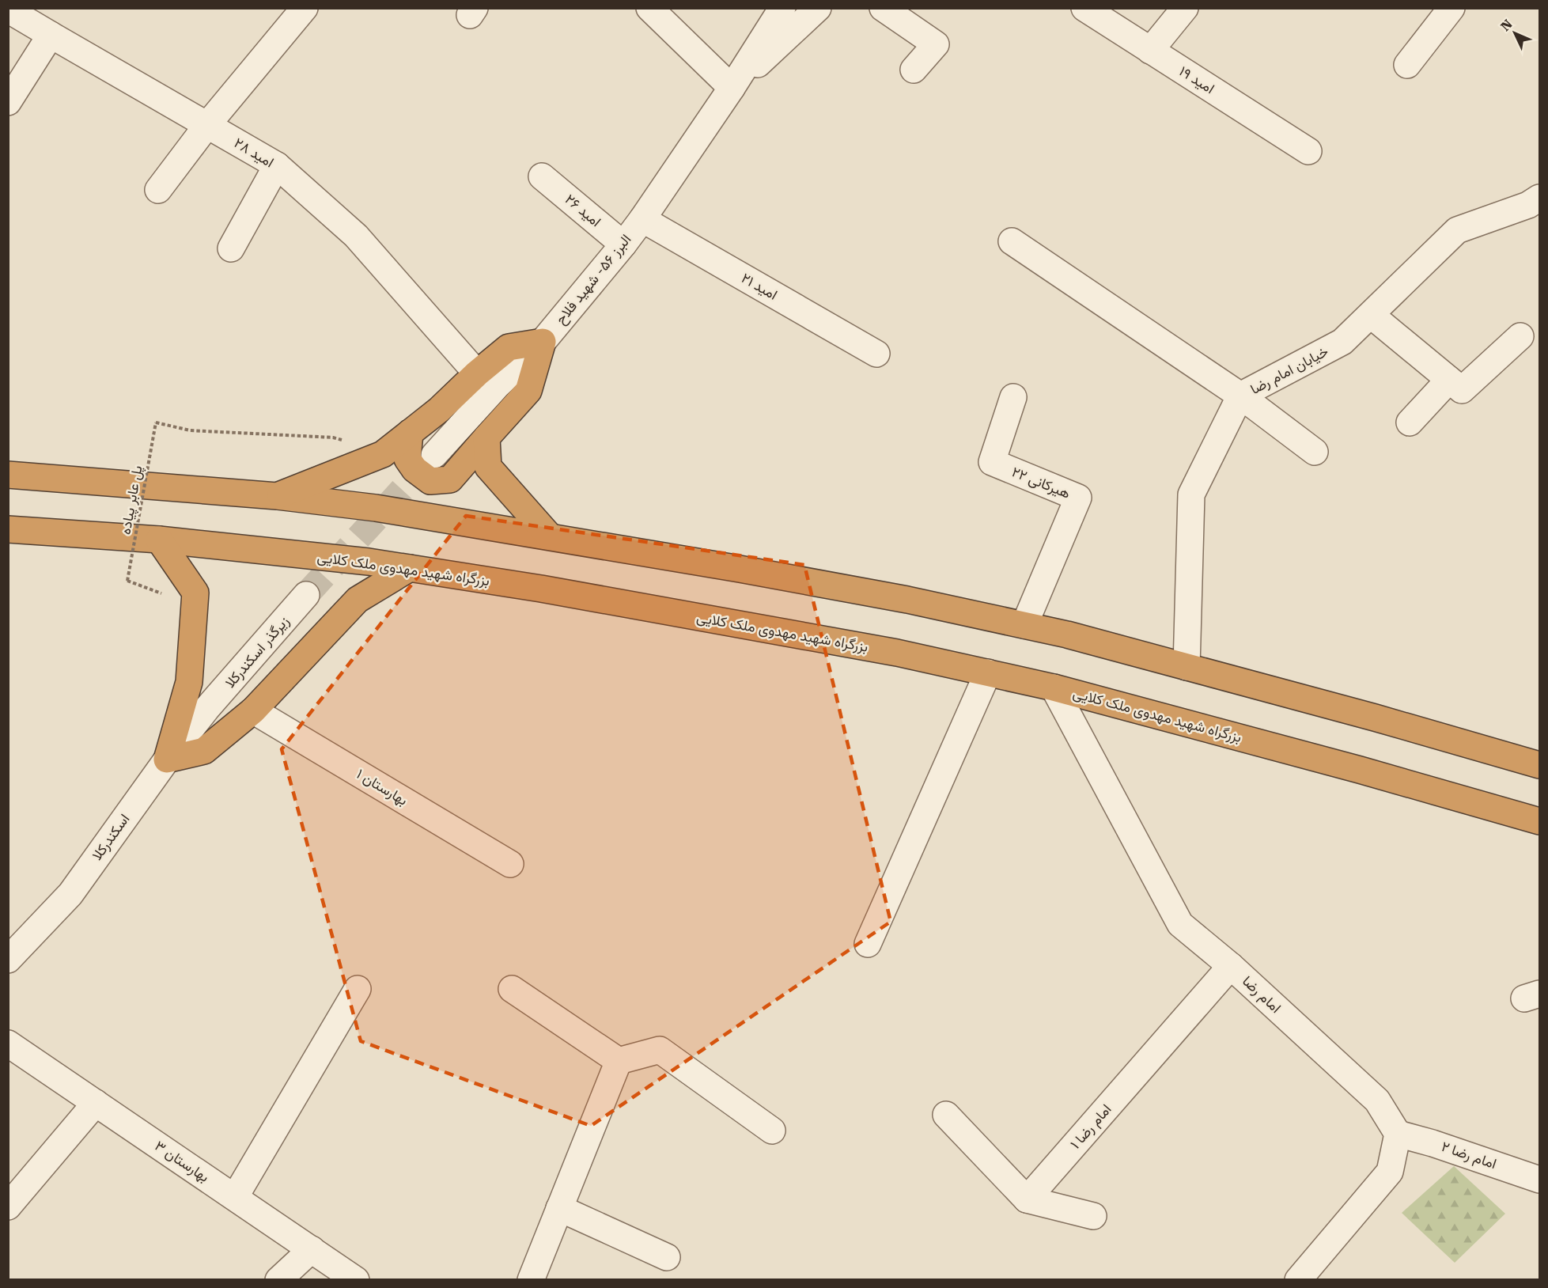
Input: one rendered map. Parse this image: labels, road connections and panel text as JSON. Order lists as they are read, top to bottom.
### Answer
{
  "streets": {
    "highway": ["بزرگراه شهید مهدوی ملک کلایی"],
    "street": [
      "امید ۱۹",
      "امید ۲۸",
      "امید ۲۶",
      "البرز ۵۶- شهید فلاح",
      "امید ۲۱",
      "خیابان امام رضا",
      "هیرکانی ۲۲",
      "زیرگذر اسکندرکلا",
      "بهارستان ۱",
      "اسکندرکلا",
      "امام رضا",
      "امام رضا ۱",
      "امام رضا ۲",
      "بهارستان ۳"
    ],
    "path": ["پل عابر پیاده"]
  },
  "crossings": [
    ["امید ۲۶", "البرز ۵۶- شهید فلاح"],
    ["البرز ۵۶- شهید فلاح", "امید ۲۱"],
    ["بزرگراه شهید مهدوی ملک کلایی", "امام رضا"],
    ["زیرگذر اسکندرکلا", "اسکندرکلا"],
    ["امام رضا", "امام رضا ۱"],
    ["امام رضا", "امام رضا ۲"]
  ],
  "north": "top left"
}
